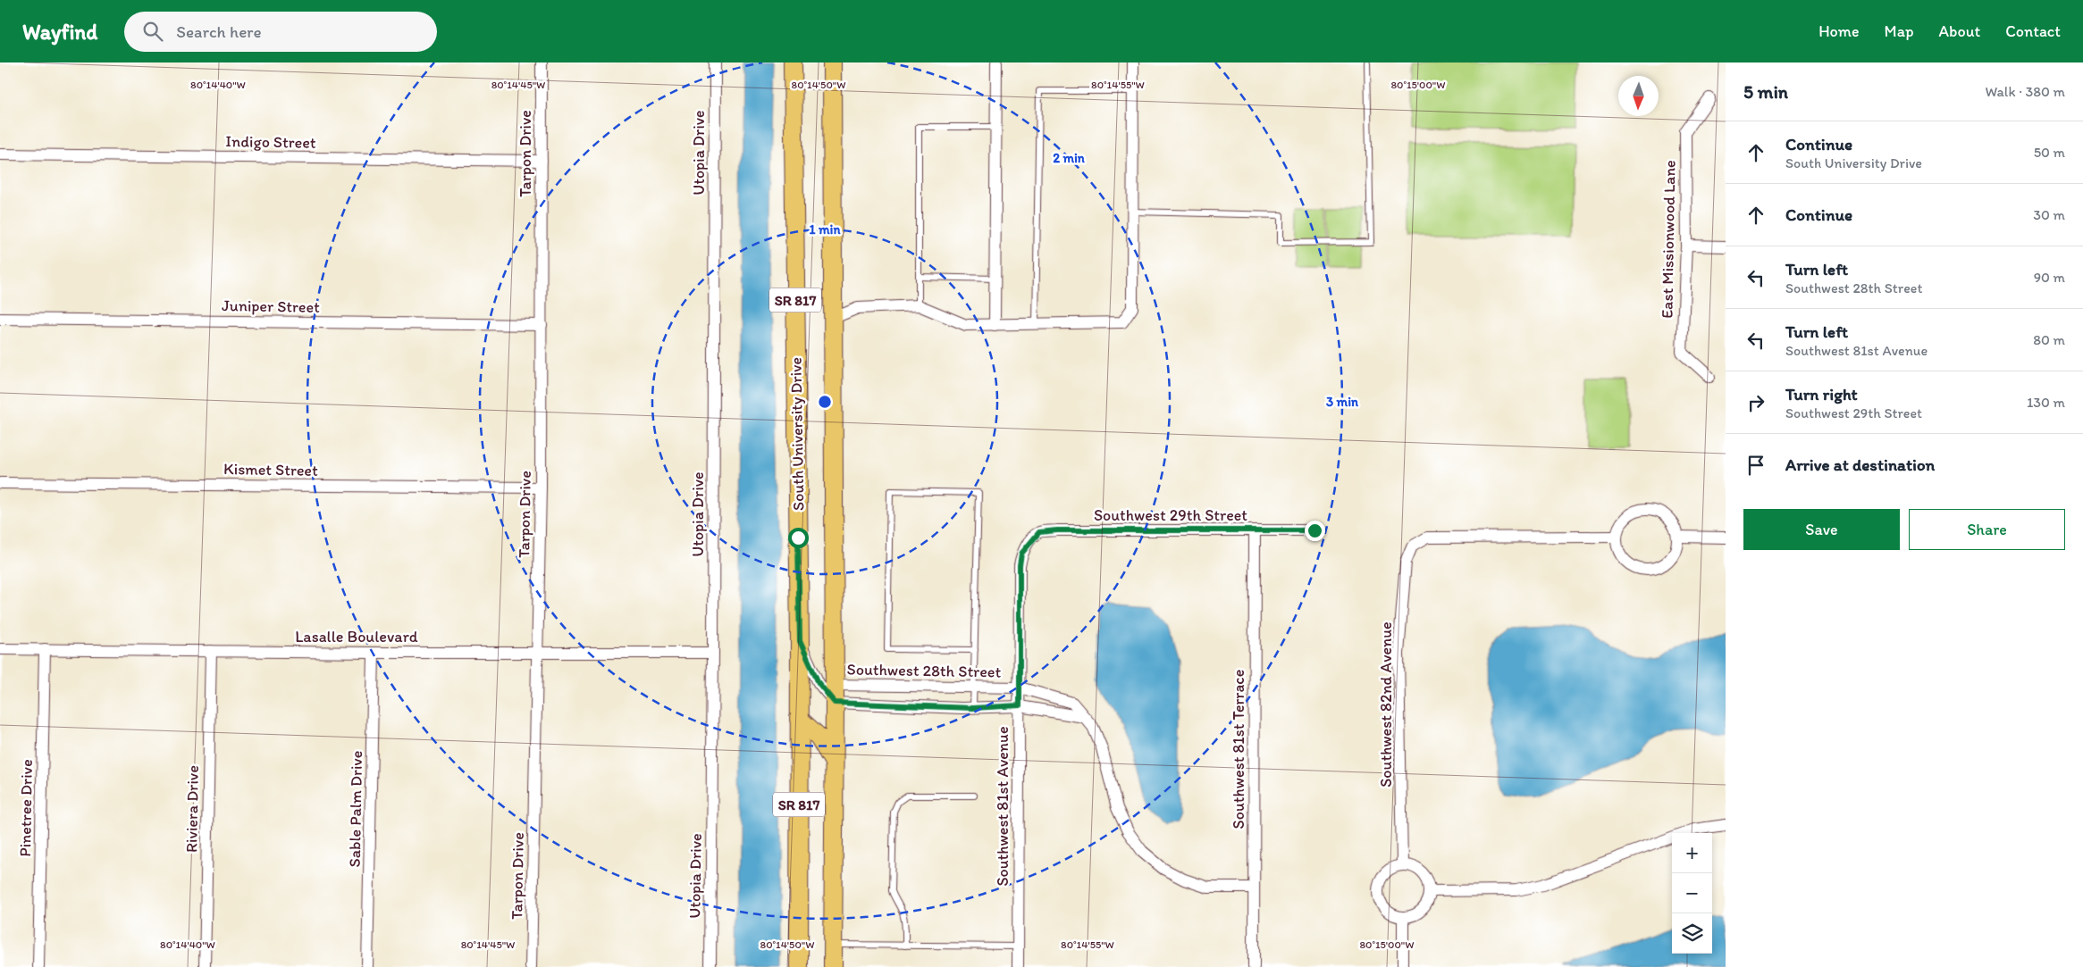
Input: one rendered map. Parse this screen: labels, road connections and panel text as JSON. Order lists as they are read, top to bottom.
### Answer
{
  "streets": {
    "main road": ["SR 817", "South University Drive"],
    "street": [
      "Indigo Street",
      "Utopia Drive",
      "Tarpon Drive",
      "East Missionwood Lane",
      "Juniper Street",
      "Kismet Street",
      "Southwest 29th Street",
      "Lasalle Boulevard",
      "Southwest 28th Street",
      "Southwest 82nd Avenue",
      "Southwest 81st Terrace",
      "Southwest 81st Avenue",
      "Pinetree Drive",
      "Riviera Drive",
      "Sable Palm Drive"
    ]
  },
  "crossings": [
    ["Indigo Street", "Tarpon Drive"],
    ["Utopia Drive", "Lasalle Boulevard"],
    ["Tarpon Drive", "Juniper Street"],
    ["Tarpon Drive", "Kismet Street"],
    ["Tarpon Drive", "Lasalle Boulevard"],
    ["SR 817", "Southwest 28th Street"],
    ["Southwest 29th Street", "Southwest 81st Terrace"],
    ["Southwest 29th Street", "Southwest 81st Avenue"],
    ["Lasalle Boulevard", "Pinetree Drive"],
    ["Lasalle Boulevard", "Riviera Drive"],
    ["Lasalle Boulevard", "Sable Palm Drive"],
    ["Southwest 28th Street", "Southwest 81st Terrace"],
    ["Southwest 28th Street", "Southwest 81st Avenue"]
  ],
  "north": "bottom",
  "page": {
    "header": "Wayfind",
    "search": "Search here",
    "nav": [
      "Home",
      "Map",
      "About",
      "Contact"
    ],
    "heading": ["5 min", "Walk · 380 m"],
    "list": [
      ["Continue", "South University Drive", "50 m"],
      ["Continue", "30 m"],
      ["Turn left", "Southwest 28th Street", "90 m"],
      ["Turn left", "Southwest 81st Avenue", "80 m"],
      ["Turn right", "Southwest 29th Street", "130 m"],
      "Arrive at destination"
    ],
    "buttons": ["Save", "Share"],
    "map_buttons": ["+", "−"]
  },
  "coordinates": [
    "80°14'40\"W",
    "80°14'45\"W",
    "80°14'50\"W",
    "80°14'55\"W",
    "80°15'00\"W"
  ],
  "rings": ["2 min", "1 min", "3 min"]
}
